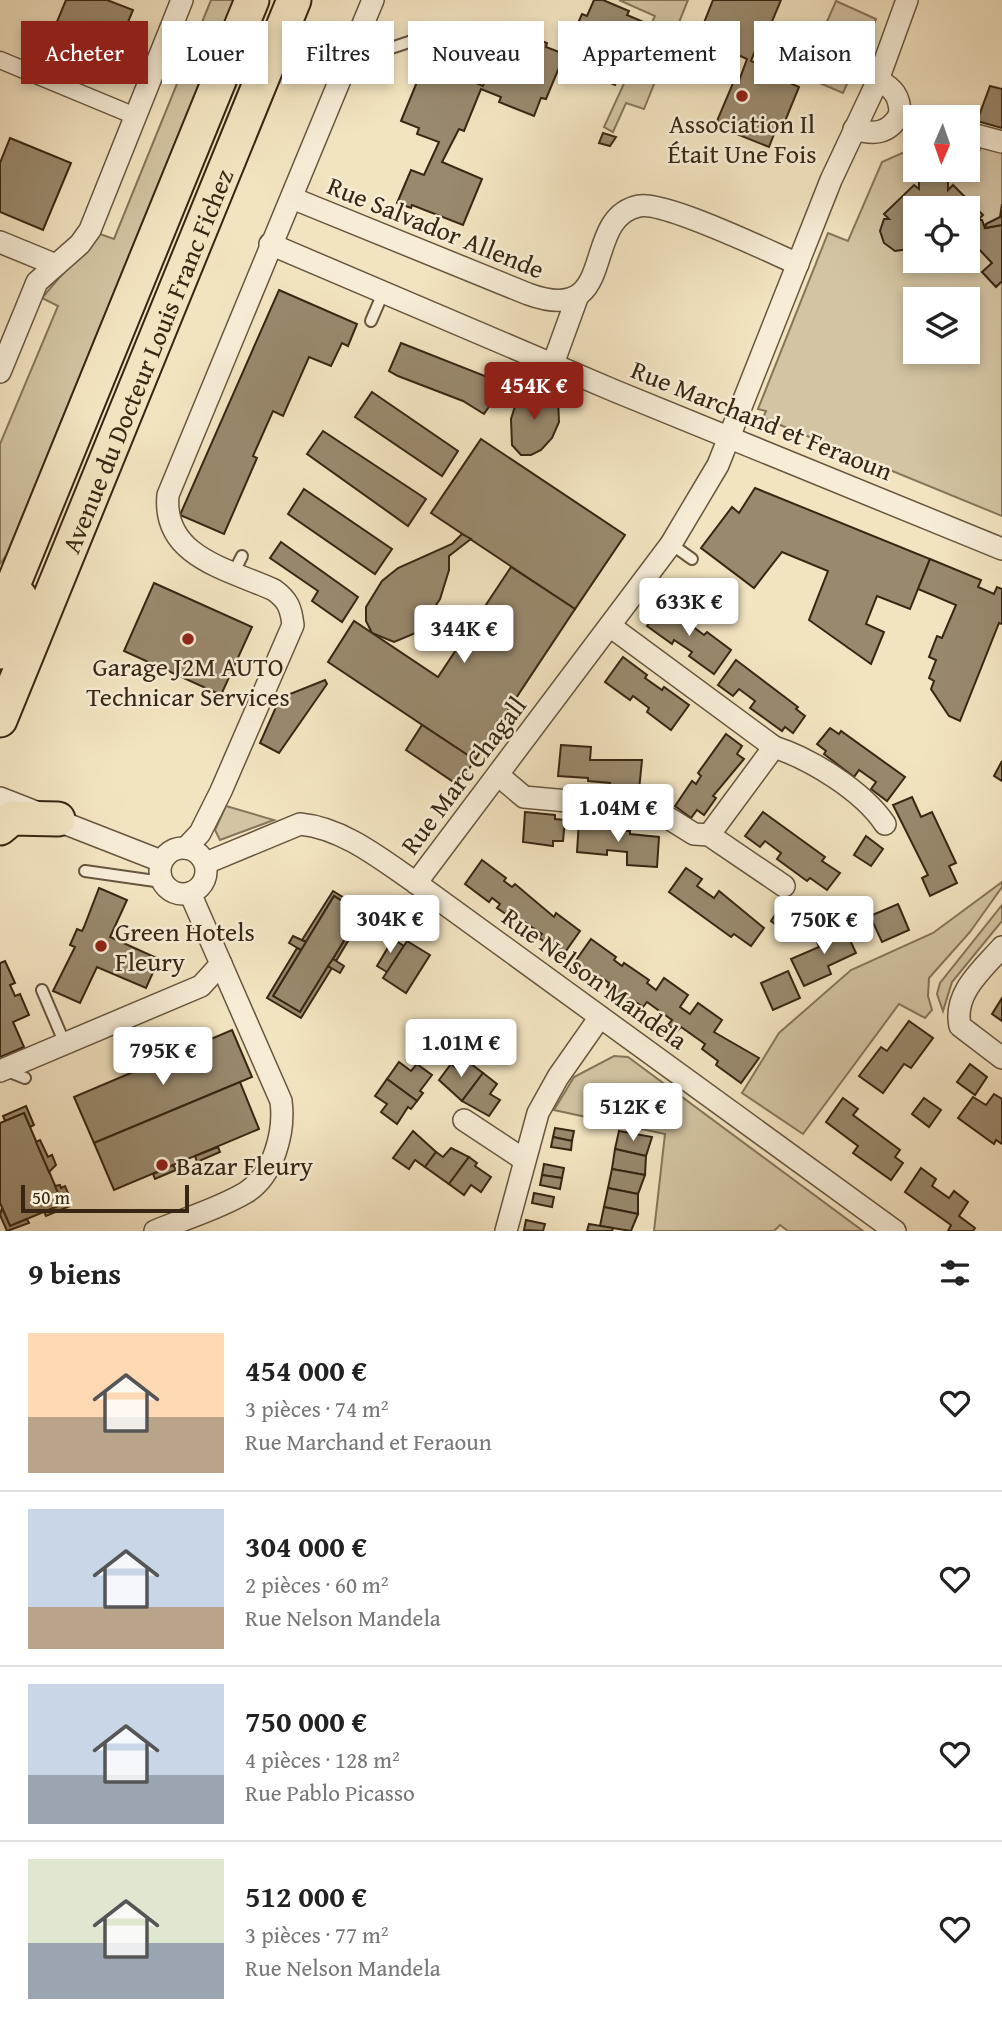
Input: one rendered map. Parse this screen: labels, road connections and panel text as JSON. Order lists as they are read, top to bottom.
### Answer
{
  "streets": {
    "main road": ["Avenue du Docteur Louis Franc Fichez"],
    "street": [
      "Rue Salvador Allende",
      "Rue Marchand et Feraoun",
      "Rue Marc Chagall",
      "Rue Nelson Mandela"
    ]
  },
  "crossings": [
    ["Rue Marchand et Feraoun", "Rue Marc Chagall"],
    ["Rue Marc Chagall", "Rue Nelson Mandela"]
  ],
  "places": [
    "Association Il Était Une Fois",
    "Garage J2M AUTO Technicar Services",
    "Green Hotels Fleury",
    "Bazar Fleury"
  ],
  "scale_bar": "50 m",
  "north": "bottom",
  "page": {
    "chip": [
      "Acheter",
      "Louer",
      "Filtres",
      "Nouveau",
      "Appartement",
      "Maison"
    ],
    "price": [
      "454K €",
      "633K €",
      "344K €",
      "1.04M €",
      "304K €",
      "750K €",
      "1.01M €",
      "795K €",
      "512K €"
    ],
    "scale": "50 m",
    "heading": "9 biens",
    "list": [
      {
        "name": "454 000 €",
        "note": "3 pièces · 74 m² · Rue Marchand et Feraoun"
      },
      {
        "name": "304 000 €",
        "note": "2 pièces · 60 m² · Rue Nelson Mandela"
      },
      {
        "name": "750 000 €",
        "note": "4 pièces · 128 m² · Rue Pablo Picasso"
      },
      {
        "name": "512 000 €",
        "note": "3 pièces · 77 m² · Rue Nelson Mandela"
      }
    ]
  }
}
